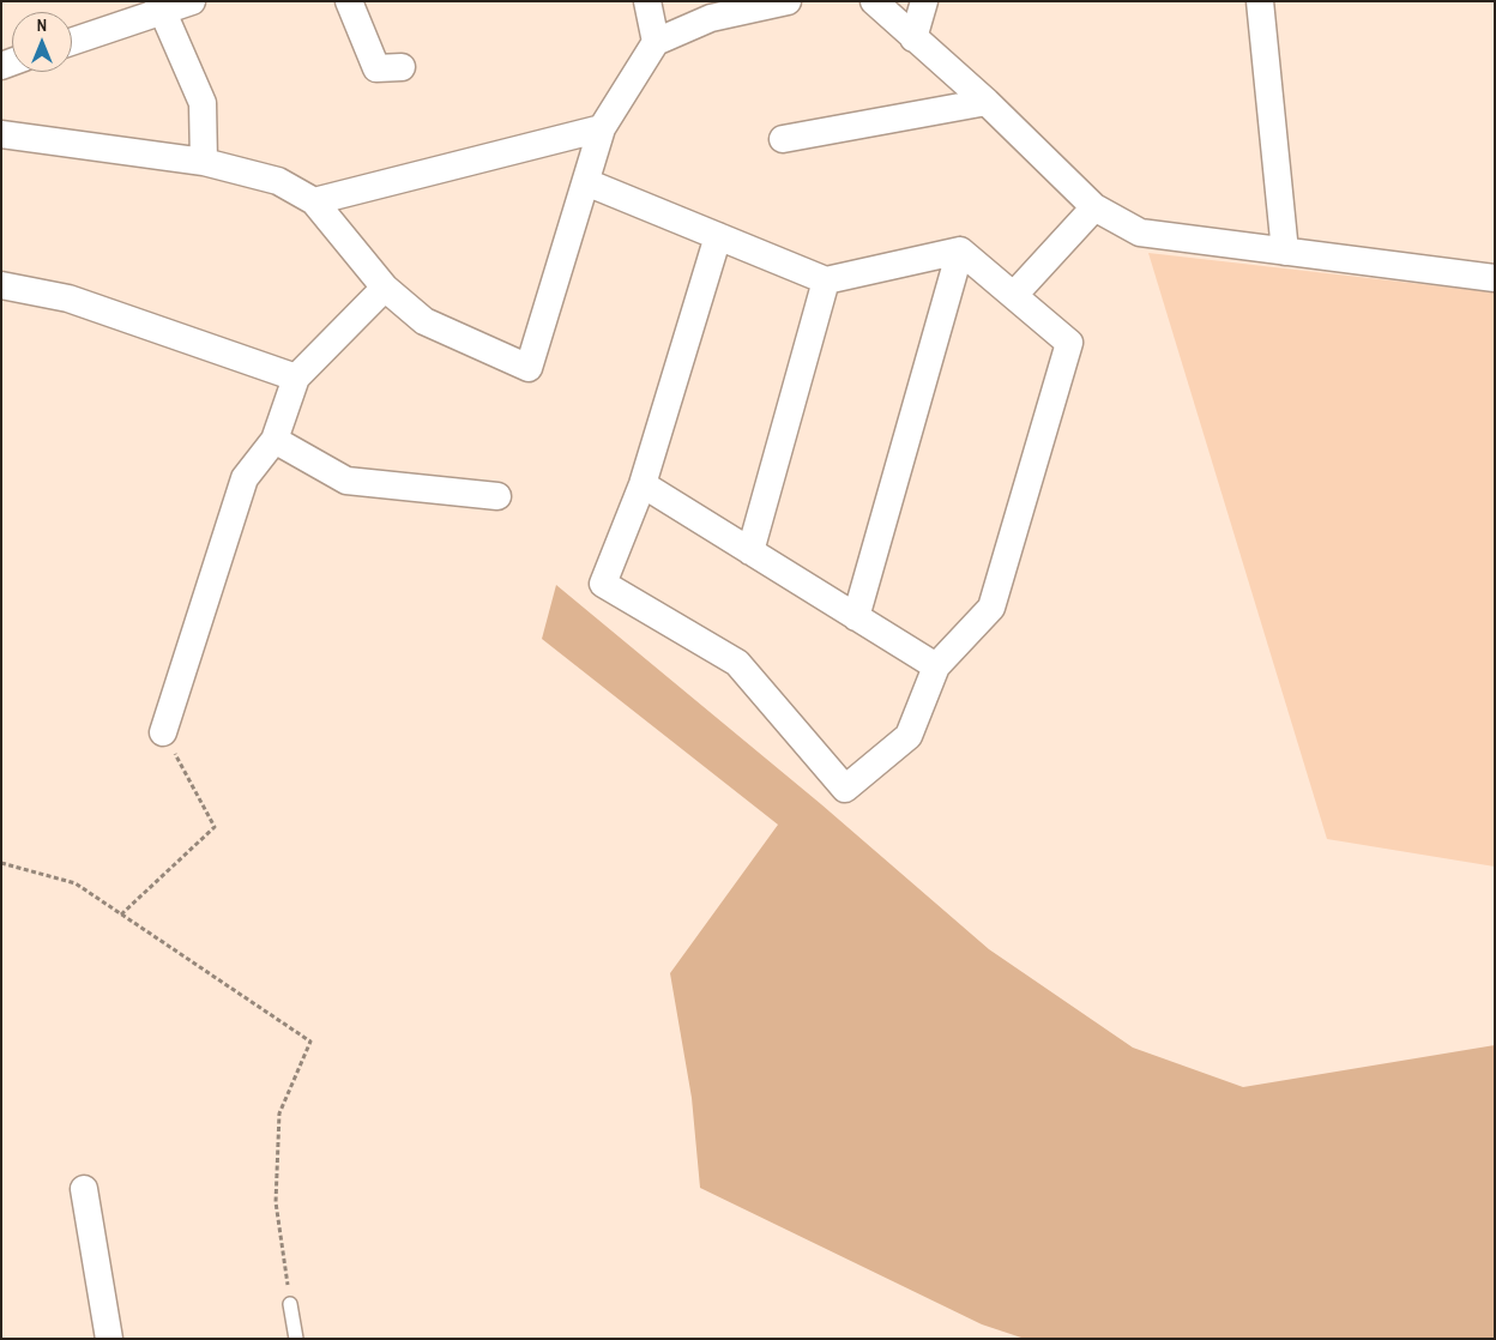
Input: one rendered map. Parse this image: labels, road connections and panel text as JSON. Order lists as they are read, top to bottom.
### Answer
{
  "north": "top"
}
